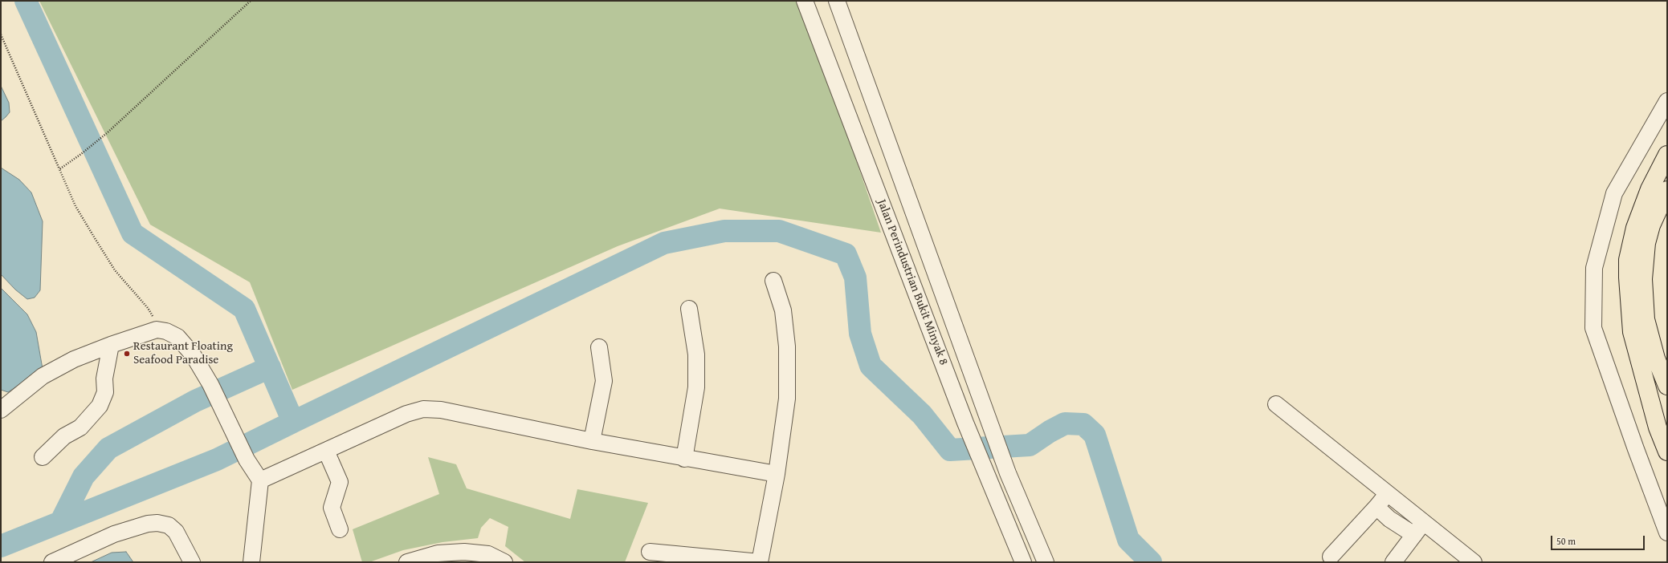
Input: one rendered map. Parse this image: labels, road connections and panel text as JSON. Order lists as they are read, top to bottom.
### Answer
{
  "streets": {
    "street": ["Jalan Perindustrian Bukit Minyak 8"]
  },
  "places": ["Restaurant Floating Seafood Paradise"],
  "scale_bar": "50 m"
}
